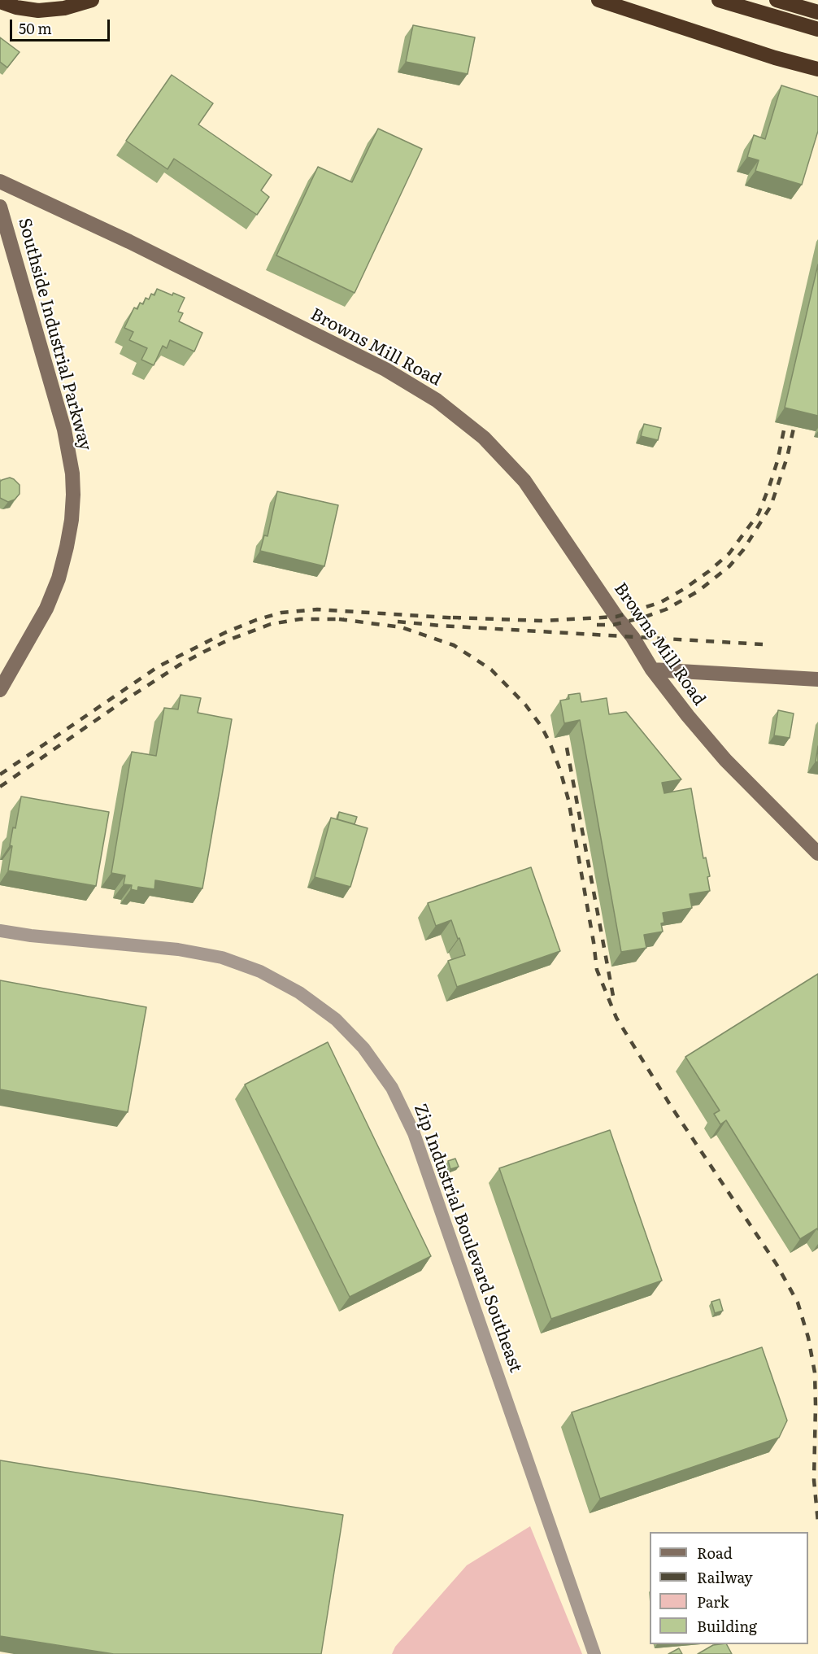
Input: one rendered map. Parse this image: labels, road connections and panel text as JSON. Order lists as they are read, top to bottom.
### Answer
{
  "streets": {
    "street": ["Southside Industrial Parkway", "Browns Mill Road", "Zip Industrial Boulevard Southeast"]
  },
  "legend": [
    "Road",
    "Railway",
    "Park",
    "Building"
  ],
  "scale_bar": "50 m"
}
